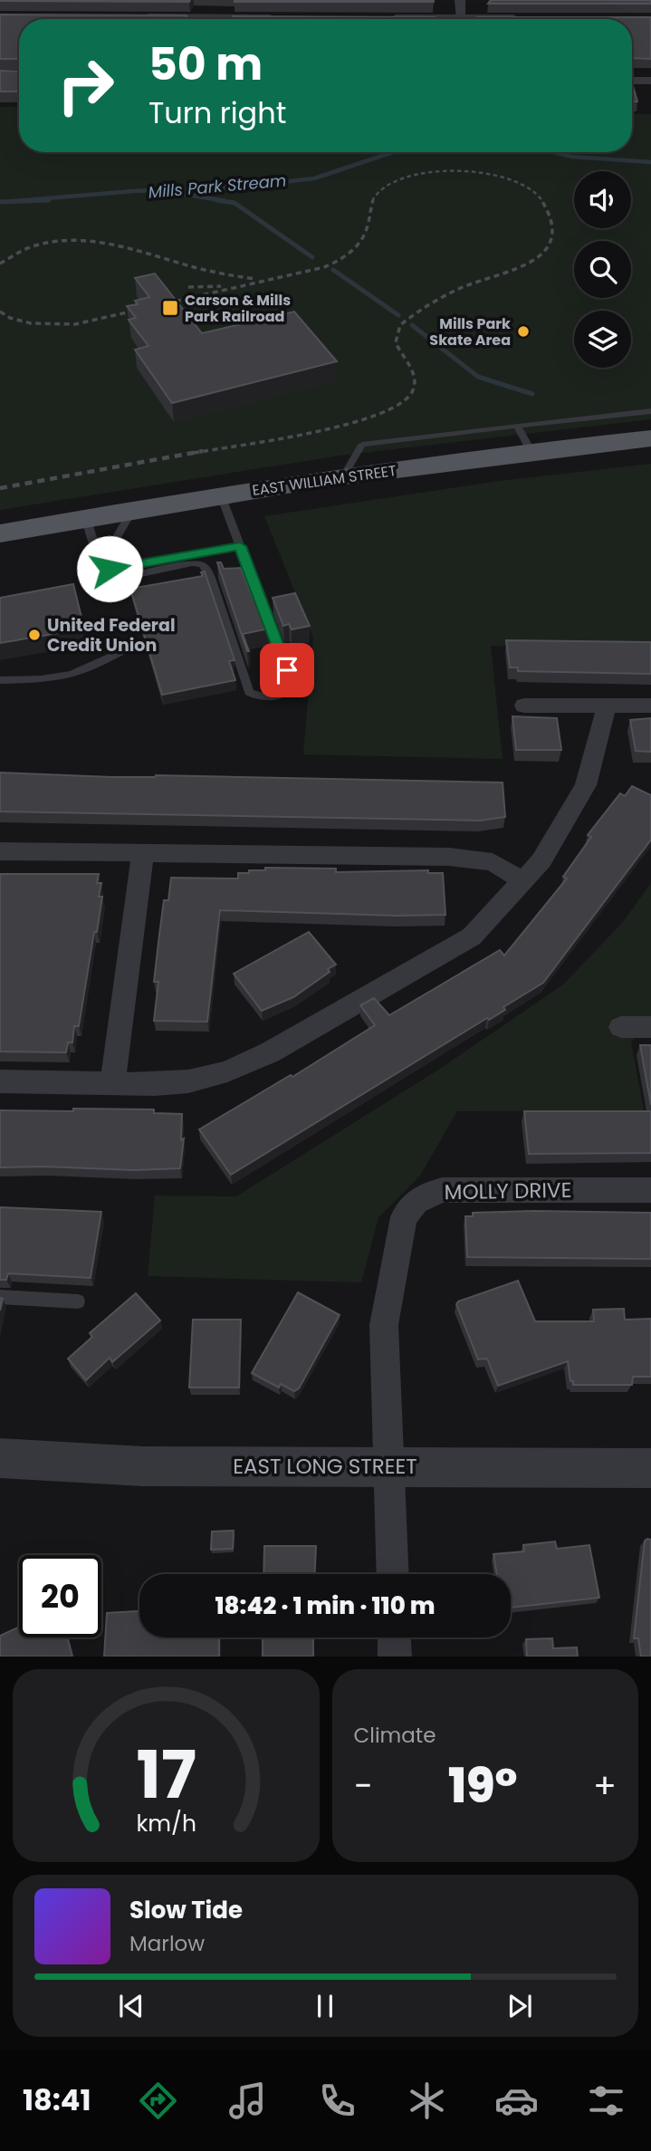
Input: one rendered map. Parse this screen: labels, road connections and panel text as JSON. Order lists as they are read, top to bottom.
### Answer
{
  "streets": {
    "main road": ["EAST WILLIAM STREET"],
    "street": ["MOLLY DRIVE", "EAST LONG STREET"]
  },
  "crossings": [
    ["MOLLY DRIVE", "EAST LONG STREET"]
  ],
  "water": ["Mills Park Stream"],
  "places": {
    "transit": ["Carson & Mills Park Railroad"],
    "other": ["Mills Park Skate Area", "United Federal Credit Union"]
  },
  "page": {
    "turn": ["50 m", "Turn right"],
    "limit": "20",
    "trip": "18:42 · 1 min · 110 m",
    "tile": "Climate",
    "heat": ["−", "19°", "+"],
    "song": ["Slow Tide", "Marlow"],
    "tabs": "18:41",
    "gauge": ["17", "km/h"]
  }
}
